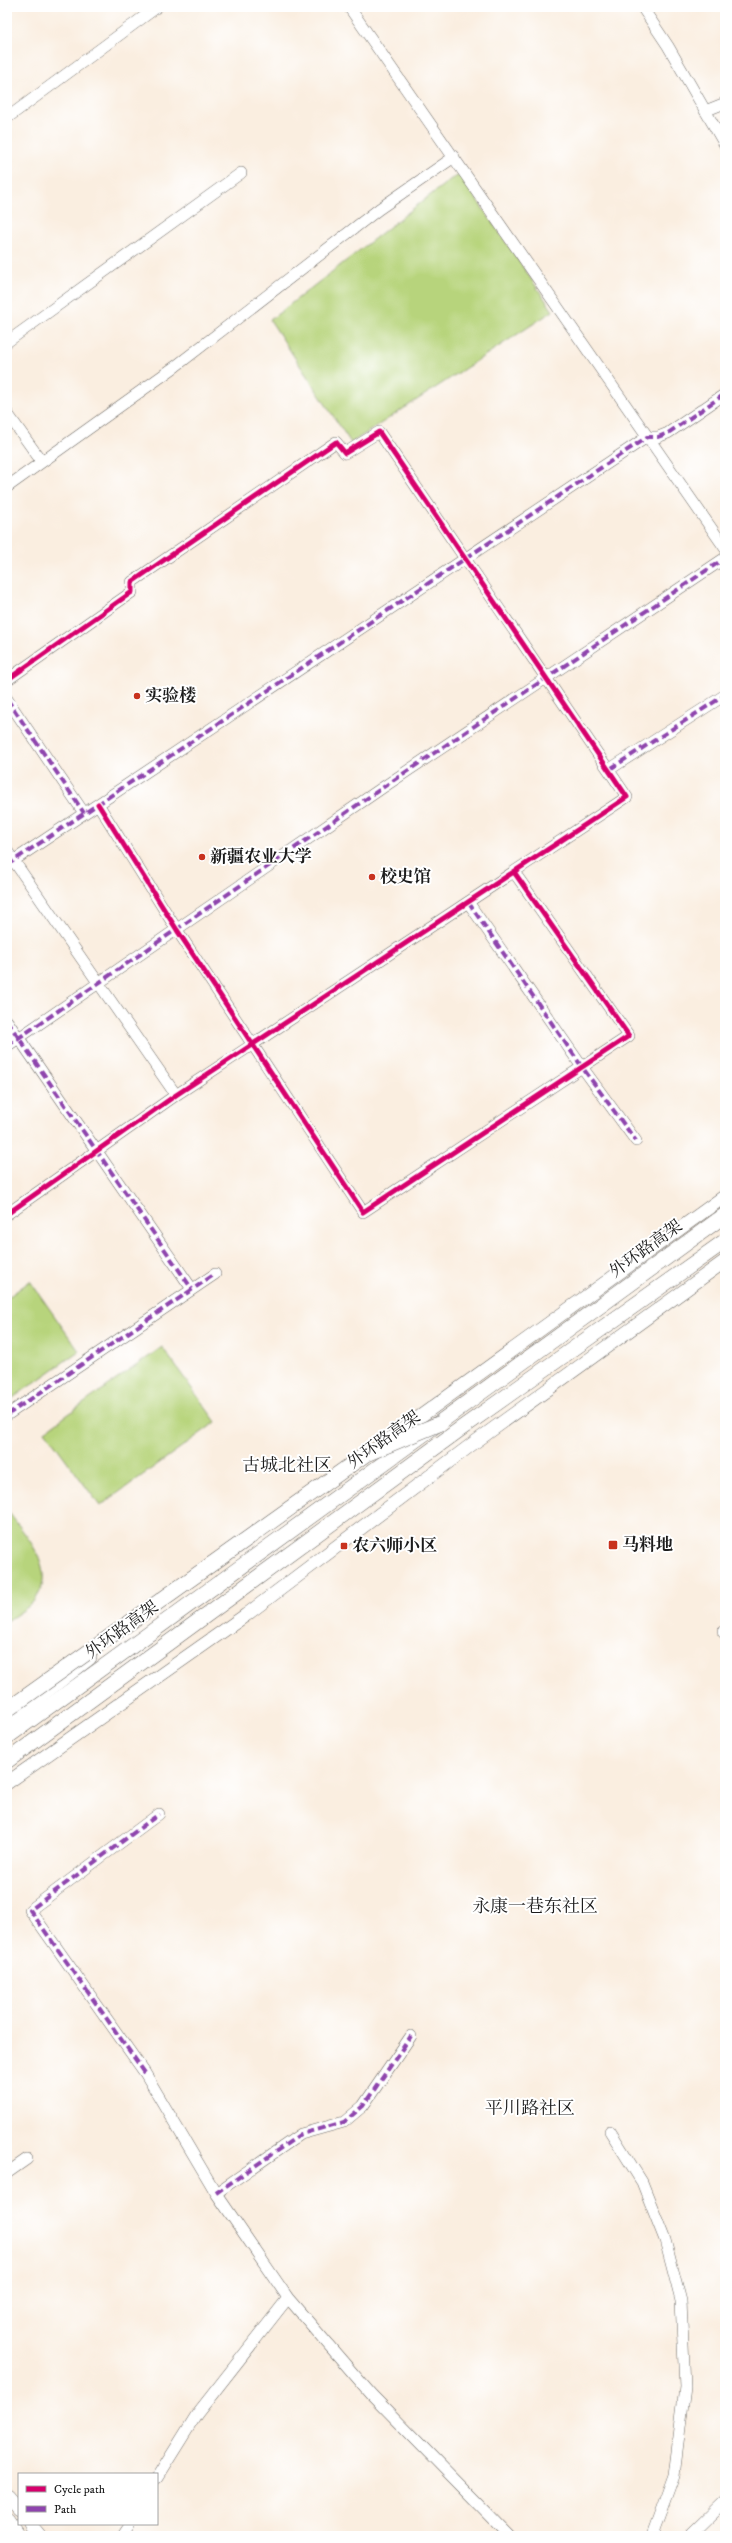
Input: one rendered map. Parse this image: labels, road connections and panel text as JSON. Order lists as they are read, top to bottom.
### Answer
{
  "streets": {
    "highway": ["外环路高架"]
  },
  "districts": ["古城北社区", "永康一巷东社区", "平川路社区"],
  "places": {
    "other": ["实验楼", "新疆农业大学", "校史馆"],
    "transit": ["马料地", "农六师小区"]
  },
  "legend": ["Cycle path", "Path"]
}
